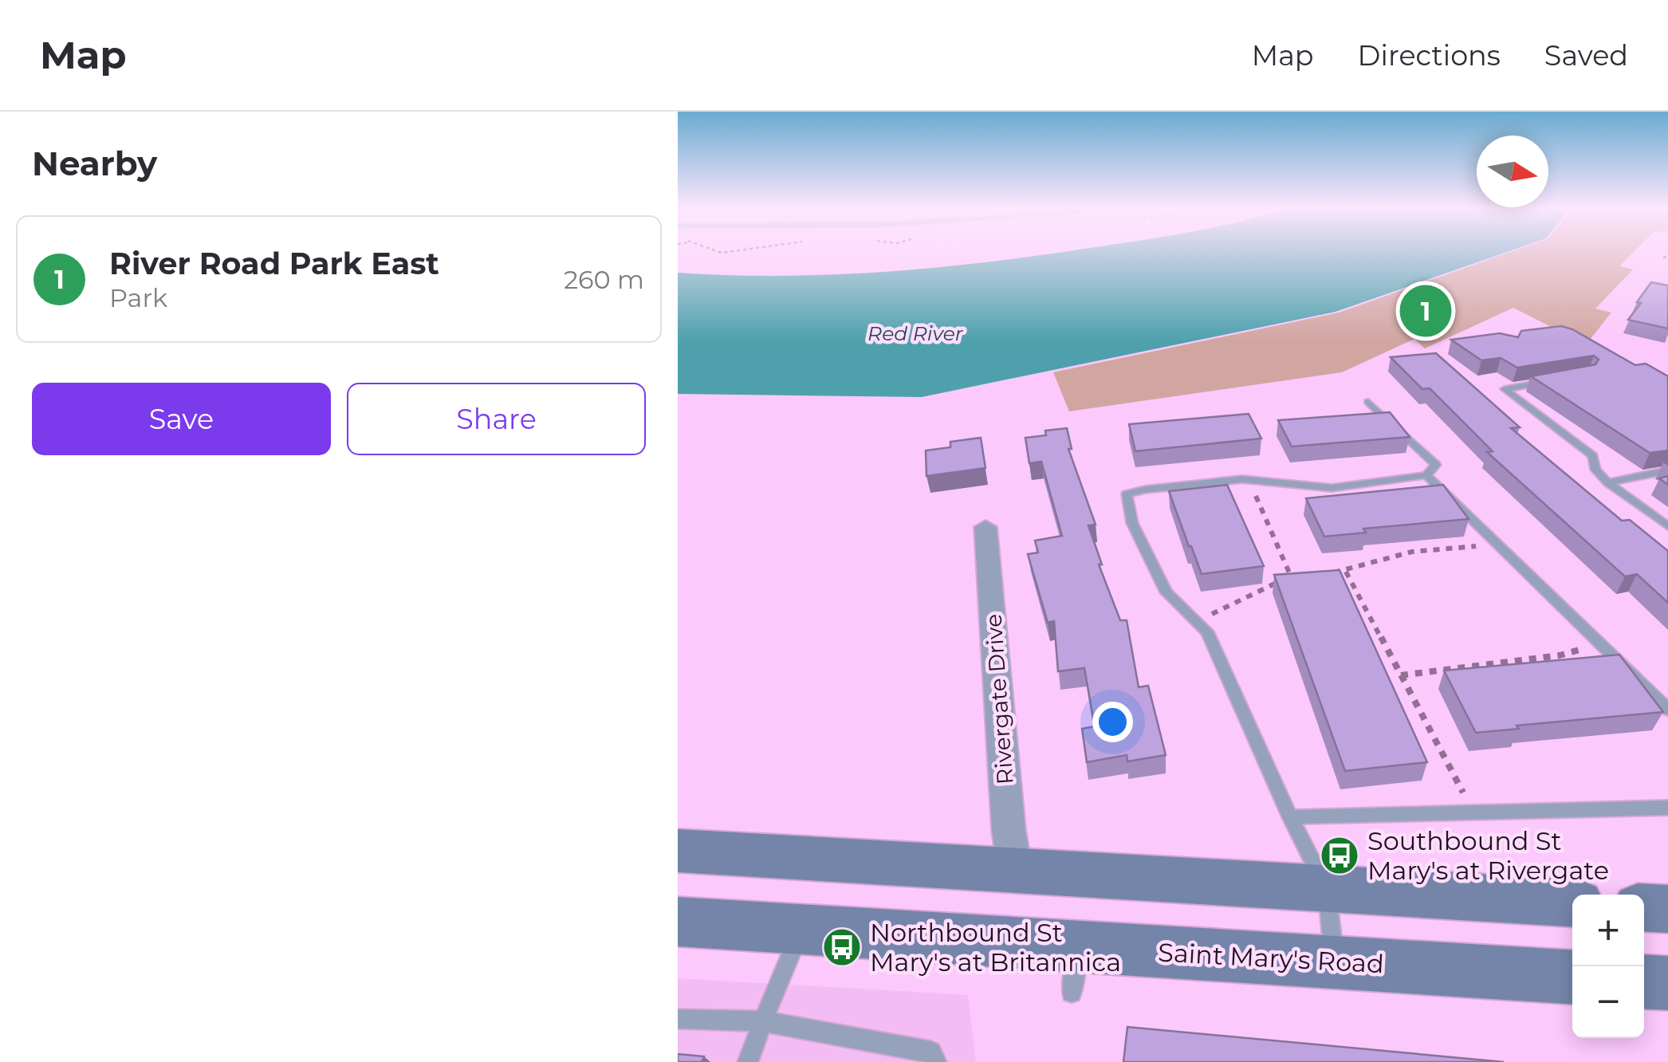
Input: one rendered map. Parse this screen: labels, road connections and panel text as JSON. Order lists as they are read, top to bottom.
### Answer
{
  "streets": {
    "main road": ["Saint Mary's Road"],
    "street": ["Rivergate Drive"]
  },
  "water": ["Red River"],
  "places": {
    "bus stop": ["Southbound St Mary's at Rivergate", "Northbound St Mary's at Britannica"]
  },
  "north": "right",
  "page": {
    "header": "Map",
    "nav": ["Map", "Directions", "Saved"],
    "heading": "Nearby",
    "list": [
      {
        "mark": "1",
        "name": "River Road Park East",
        "note": "Park",
        "value": "260 m"
      }
    ],
    "pins": "1",
    "buttons": ["Save", "Share"],
    "map_buttons": ["+", "−"]
  }
}
